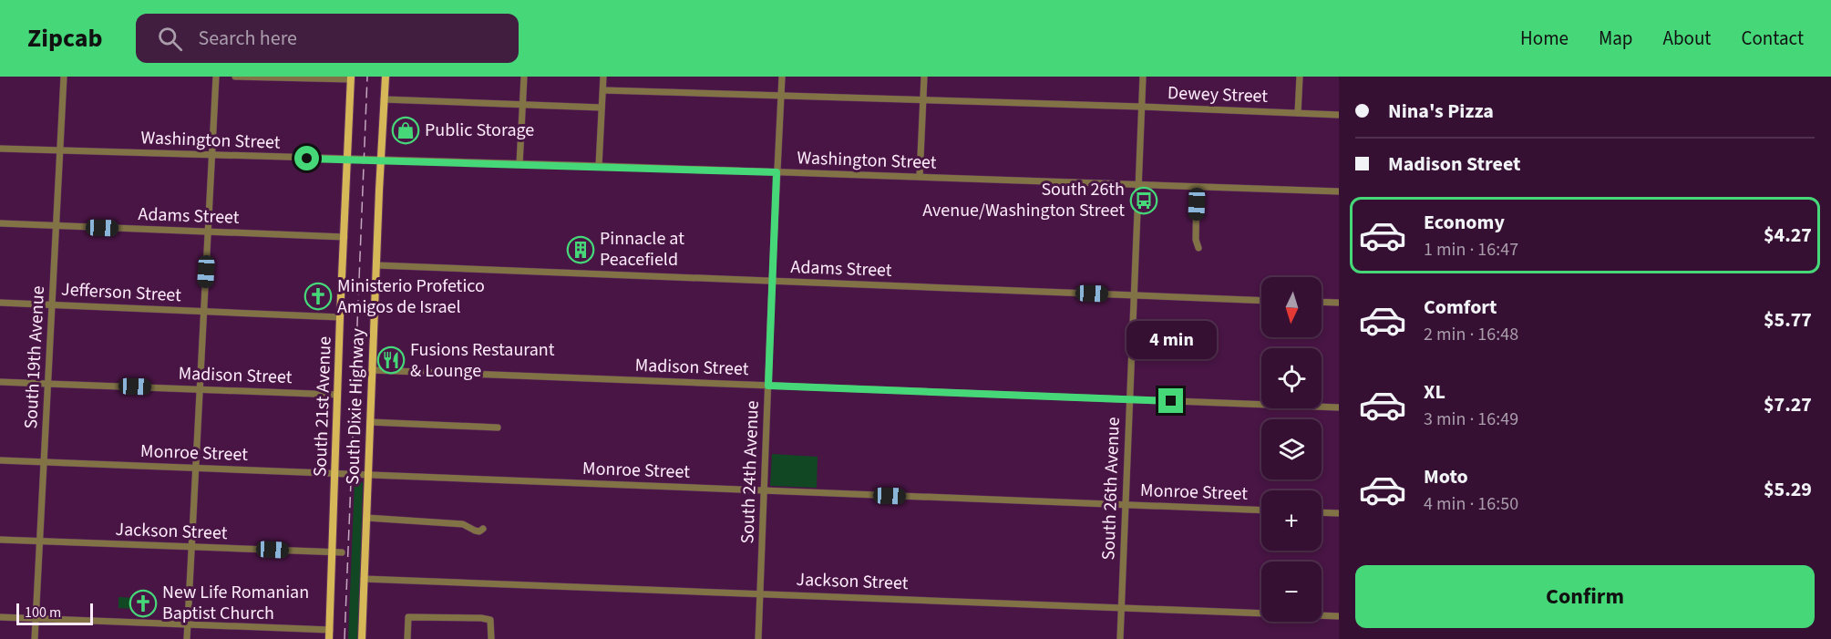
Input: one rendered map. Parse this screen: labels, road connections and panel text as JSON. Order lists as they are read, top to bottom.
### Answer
{
  "streets": {
    "main road": ["South 21st Avenue", "South Dixie Highway"],
    "street": [
      "Dewey Street",
      "Washington Street",
      "Adams Street",
      "Jefferson Street",
      "South 19th Avenue",
      "Madison Street",
      "Monroe Street",
      "South 24th Avenue",
      "South 26th Avenue",
      "Jackson Street"
    ]
  },
  "crossings": [
    ["Dewey Street", "South 24th Avenue"],
    ["Dewey Street", "South 26th Avenue"],
    ["Washington Street", "South 19th Avenue"],
    ["Washington Street", "South 21st Avenue"],
    ["Washington Street", "South Dixie Highway"],
    ["Washington Street", "South 24th Avenue"],
    ["Washington Street", "South 26th Avenue"],
    ["Adams Street", "South 19th Avenue"],
    ["Adams Street", "South 21st Avenue"],
    ["Adams Street", "South Dixie Highway"],
    ["Adams Street", "South 24th Avenue"],
    ["Adams Street", "South 26th Avenue"],
    ["Jefferson Street", "South 19th Avenue"],
    ["Jefferson Street", "South 21st Avenue"],
    ["South 19th Avenue", "Madison Street"],
    ["South 19th Avenue", "Monroe Street"],
    ["South 19th Avenue", "Jackson Street"],
    ["Madison Street", "South 21st Avenue"],
    ["Madison Street", "South Dixie Highway"],
    ["Madison Street", "South 24th Avenue"],
    ["Madison Street", "South 26th Avenue"],
    ["South 21st Avenue", "Monroe Street"],
    ["South 21st Avenue", "Jackson Street"],
    ["South Dixie Highway", "Monroe Street"],
    ["South Dixie Highway", "Jackson Street"],
    ["Monroe Street", "South 24th Avenue"],
    ["Monroe Street", "South 26th Avenue"],
    ["South 24th Avenue", "Jackson Street"],
    ["South 26th Avenue", "Jackson Street"]
  ],
  "places": {
    "shop": ["Public Storage"],
    "bus stop": ["South 26th Avenue/Washington Street"],
    "building": ["Pinnacle at Peacefield"],
    "church": ["Ministerio Profetico Amigos de Israel", "New Life Romanian Baptist Church"],
    "restaurant": ["Fusions Restaurant & Lounge"]
  },
  "scale_bar": "100 m",
  "north": "bottom",
  "page": {
    "header": "Zipcab",
    "search": "Search here",
    "nav": [
      "Home",
      "Map",
      "About",
      "Contact"
    ],
    "banner": ["Nina's Pizza", "Madison Street"],
    "list": [
      {
        "name": "Economy",
        "note": "1 min · 16:47",
        "value": "$4.27"
      },
      {
        "name": "Comfort",
        "note": "2 min · 16:48",
        "value": "$5.77"
      },
      {
        "name": "XL",
        "note": "3 min · 16:49",
        "value": "$7.27"
      },
      {
        "name": "Moto",
        "note": "4 min · 16:50",
        "value": "$5.29"
      }
    ],
    "map_buttons": ["+", "−"],
    "bubble": "4 min",
    "buttons": "Confirm",
    "scale": "100 m"
  }
}
